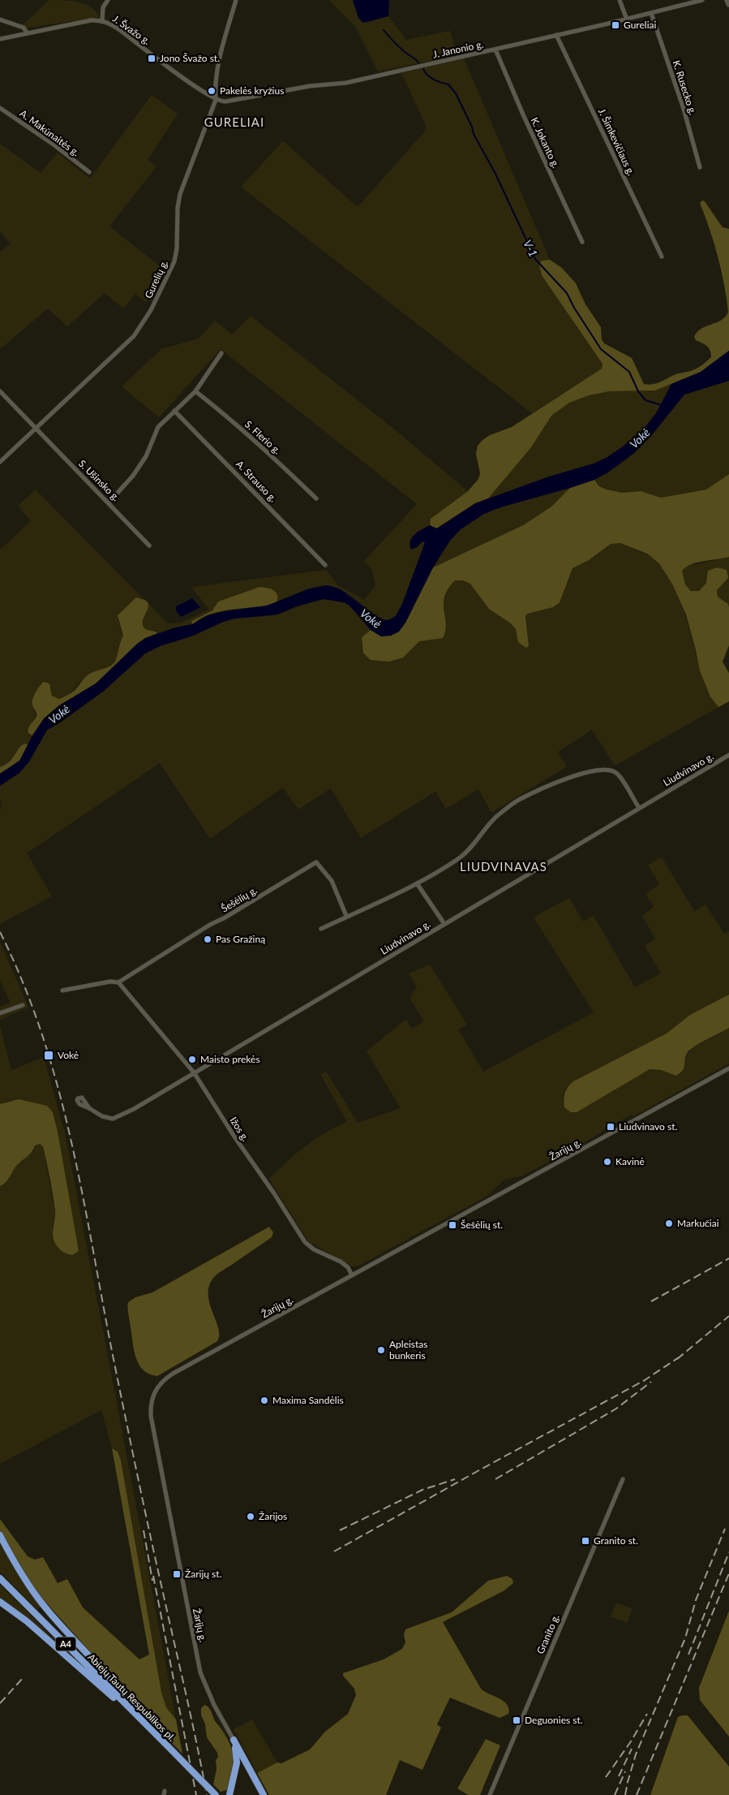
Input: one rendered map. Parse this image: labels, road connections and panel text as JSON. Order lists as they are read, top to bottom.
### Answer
{
  "streets": {
    "highway": ["A4", "Abiejų Tautų Respublikos pl."],
    "street": [
      "J. Švažo g.",
      "J. Janonio g.",
      "K. Rusecko g.",
      "A. Makūnaitės g.",
      "J. Šimkevičiaus g.",
      "K. Jokanto g.",
      "Gurelių g.",
      "S. Flerio g.",
      "S. Ušinsko g.",
      "A. Strauso g.",
      "Liudvinavo g.",
      "Šešėlių g.",
      "Ižos g.",
      "Žarijų g.",
      "Granito g."
    ]
  },
  "crossings": [
    ["J. Švažo g.", "J. Janonio g."],
    ["J. Švažo g.", "Gurelių g."],
    ["J. Janonio g.", "K. Rusecko g."],
    ["J. Janonio g.", "J. Šimkevičiaus g."],
    ["J. Janonio g.", "K. Jokanto g."],
    ["J. Janonio g.", "Gurelių g."],
    ["Gurelių g.", "S. Ušinsko g."],
    ["Liudvinavo g.", "Ižos g."],
    ["Šešėlių g.", "Ižos g."],
    ["Ižos g.", "Žarijų g."]
  ],
  "districts": ["GURELIAI", "LIUDVINAVAS"],
  "water": ["V-1", "Vokė"],
  "places": {
    "transit": [
      "Gureliai",
      "Jono Švažo st.",
      "Vokė",
      "Liudvinavo st.",
      "Šešėlių st.",
      "Granito st.",
      "Žarijų st.",
      "Deguonies st."
    ],
    "other": [
      "Pakelės kryžius",
      "Pas Gražiną",
      "Maisto prekės",
      "Kavinė",
      "Markučiai",
      "Apleistas bunkeris",
      "Maxima Sandėlis",
      "Žarijos"
    ]
  }
}
